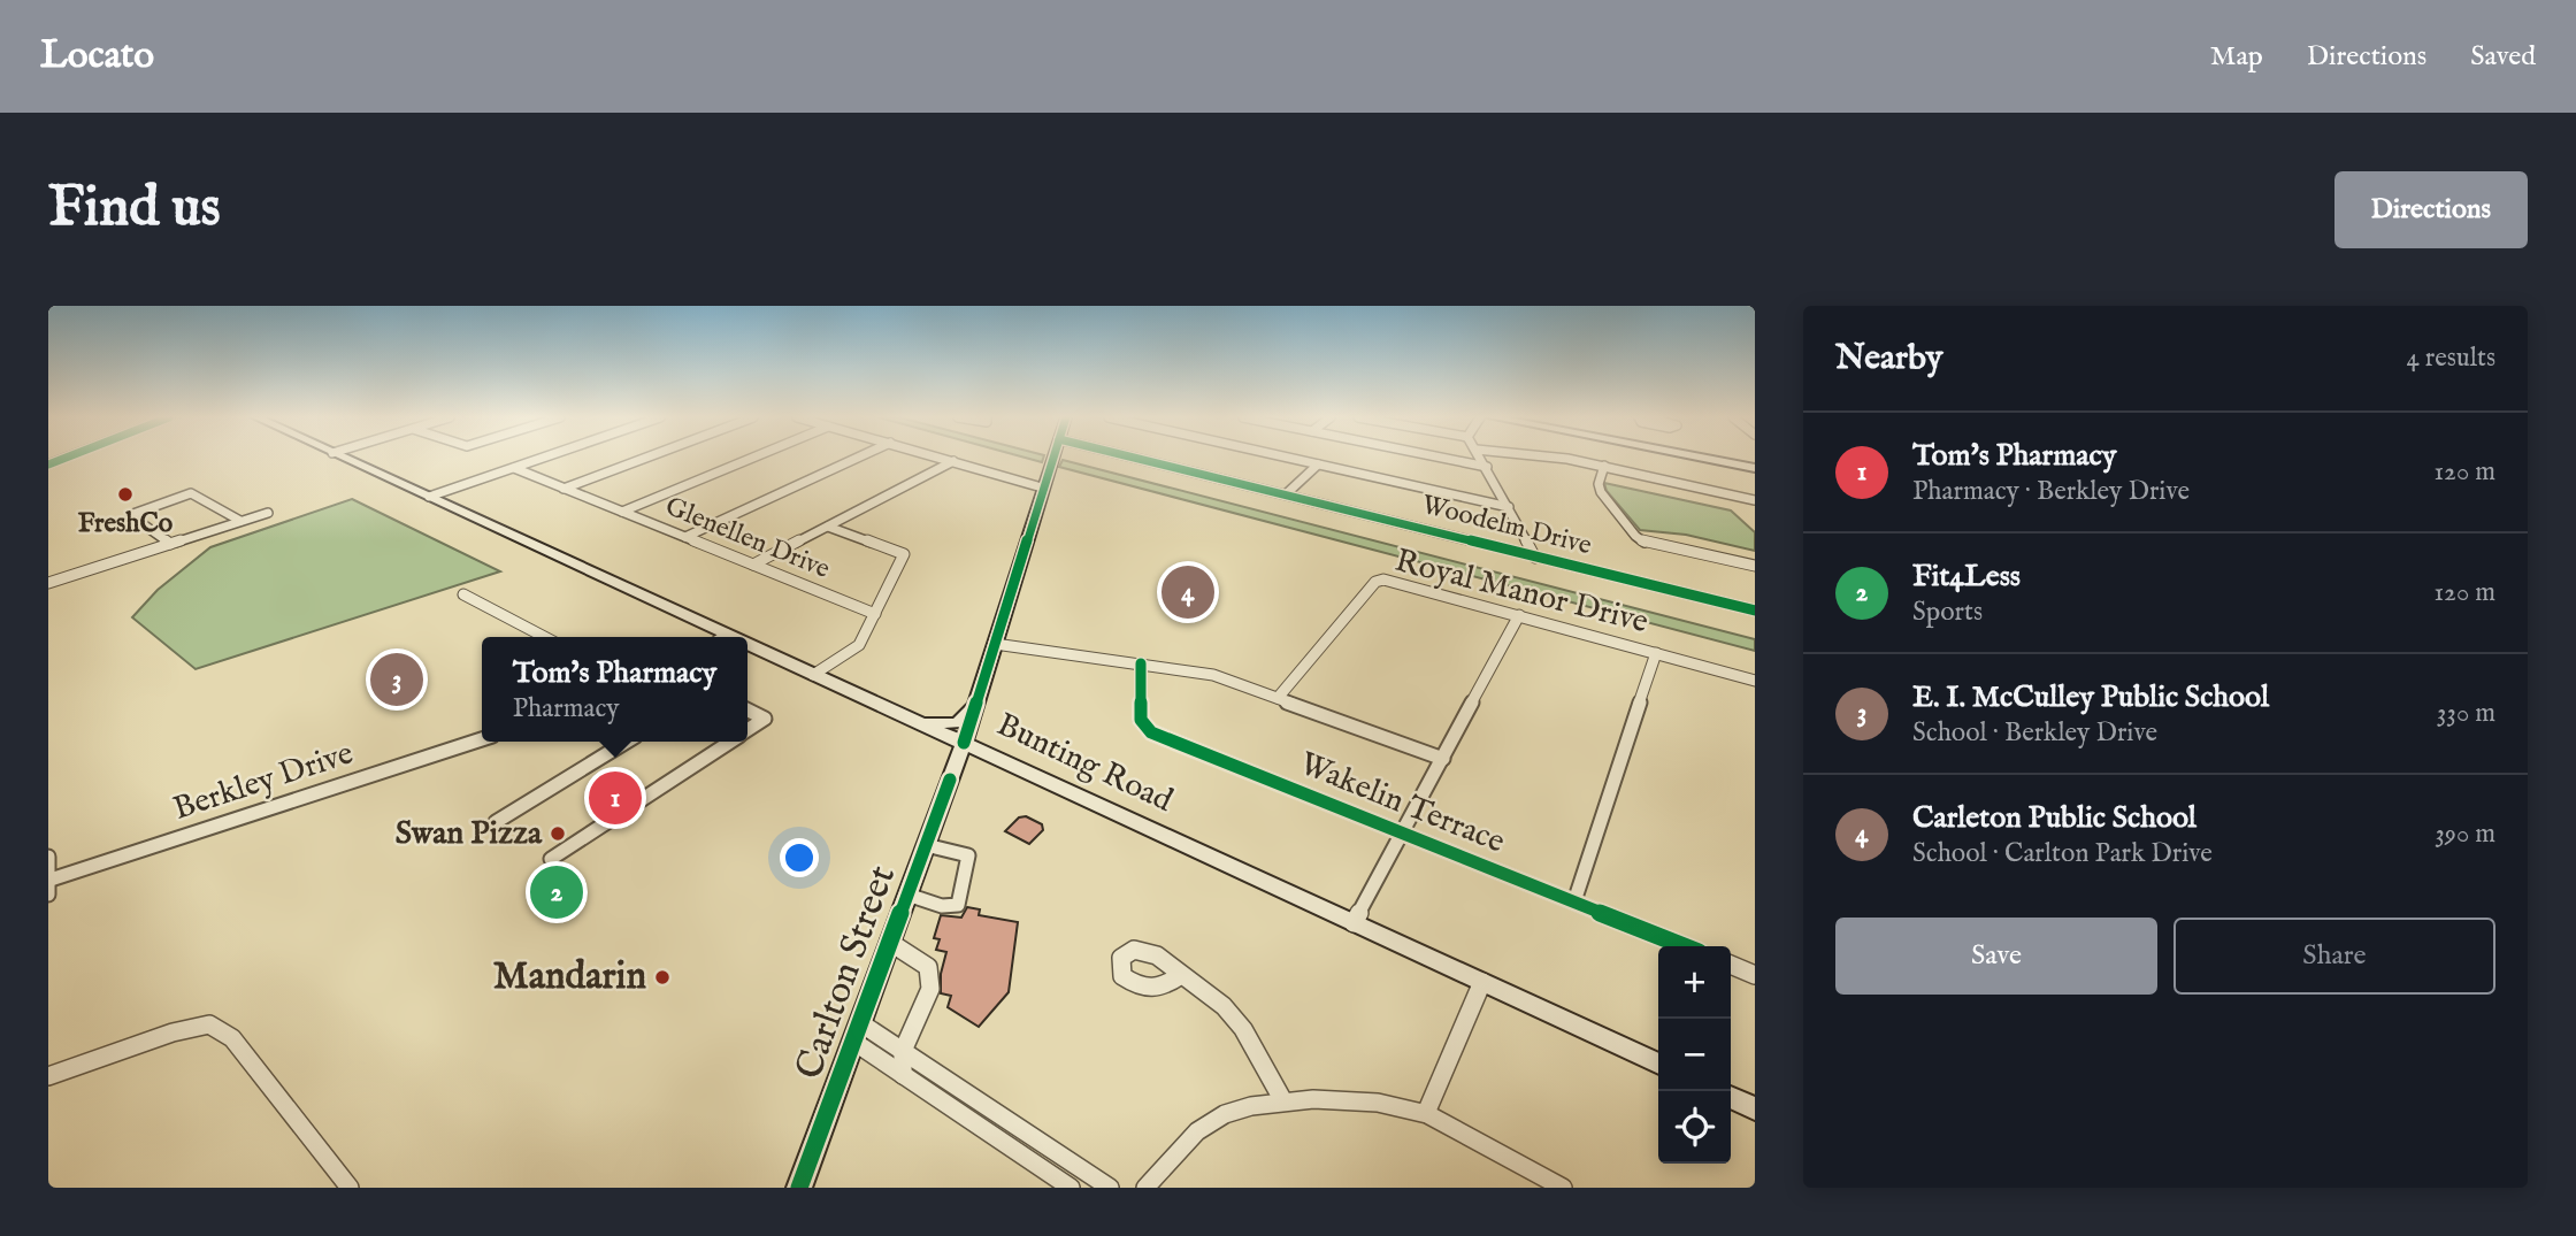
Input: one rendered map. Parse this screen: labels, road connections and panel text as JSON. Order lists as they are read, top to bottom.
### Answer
{
  "streets": {
    "main road": ["Bunting Road", "Carlton Street"],
    "street": [
      "Woodelm Drive",
      "Glenellen Drive",
      "Royal Manor Drive",
      "Berkley Drive",
      "Wakelin Terrace"
    ]
  },
  "crossings": [
    ["Bunting Road", "Carlton Street"]
  ],
  "places": ["FreshCo", "Swan Pizza", "Mandarin"],
  "page": {
    "header": "Locato",
    "nav": ["Map", "Directions", "Saved"],
    "buttons": [
      "Directions",
      ["Save", "Share"]
    ],
    "title": "Find us",
    "heading": ["Nearby", "4 results"],
    "list": [
      {
        "mark": "1",
        "name": "Tom's Pharmacy",
        "note": "Pharmacy · Berkley Drive",
        "value": "120 m"
      },
      {
        "mark": "2",
        "name": "Fit4Less",
        "note": "Sports",
        "value": "120 m"
      },
      {
        "mark": "3",
        "name": "E. I. McCulley Public School",
        "note": "School · Berkley Drive",
        "value": "330 m"
      },
      {
        "mark": "4",
        "name": "Carleton Public School",
        "note": "School · Carlton Park Drive",
        "value": "390 m"
      }
    ],
    "pins": [
      "4",
      "3",
      "1",
      "2"
    ],
    "popup": ["Tom's Pharmacy", "Pharmacy"],
    "map_buttons": ["+", "−"]
  }
}
